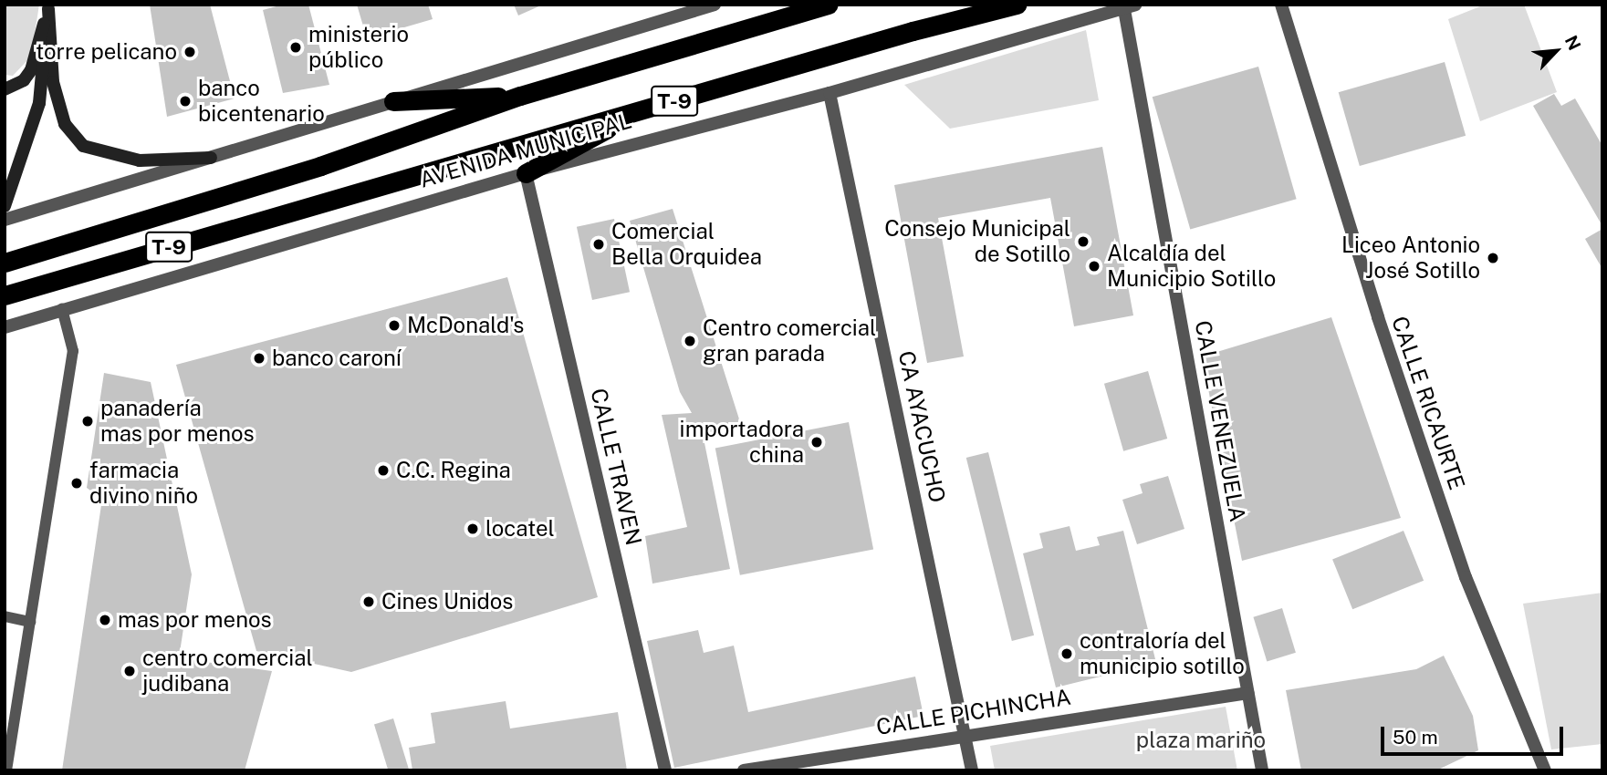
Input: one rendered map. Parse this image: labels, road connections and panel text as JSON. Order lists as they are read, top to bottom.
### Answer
{
  "streets": {
    "highway": ["T-9", "AVENIDA MUNICIPAL"],
    "street": [
      "CALLE RICAURTE",
      "CALLE VENEZUELA",
      "CA AYACUCHO",
      "CALLE TRAVEN",
      "CALLE PICHINCHA"
    ]
  },
  "crossings": [
    ["AVENIDA MUNICIPAL", "CALLE VENEZUELA"],
    ["AVENIDA MUNICIPAL", "CA AYACUCHO"],
    ["AVENIDA MUNICIPAL", "CALLE TRAVEN"],
    ["CALLE VENEZUELA", "CALLE PICHINCHA"],
    ["CA AYACUCHO", "CALLE PICHINCHA"]
  ],
  "parks": ["plaza mariño"],
  "places": [
    "ministerio público",
    "torre pelicano",
    "banco bicentenario",
    "Consejo Municipal de Sotillo",
    "Comercial Bella Orquidea",
    "Liceo Antonio José Sotillo",
    "Alcaldía del Municipio Sotillo",
    "McDonald's",
    "Centro comercial gran parada",
    "banco caroní",
    "panadería mas por menos",
    "importadora china",
    "C.C. Regina",
    "farmacia divino niño",
    "locatel",
    "Cines Unidos",
    "mas por menos",
    "contraloría del municipio sotillo",
    "centro comercial judibana"
  ],
  "scale_bar": "50 m",
  "north": "top right"
}
